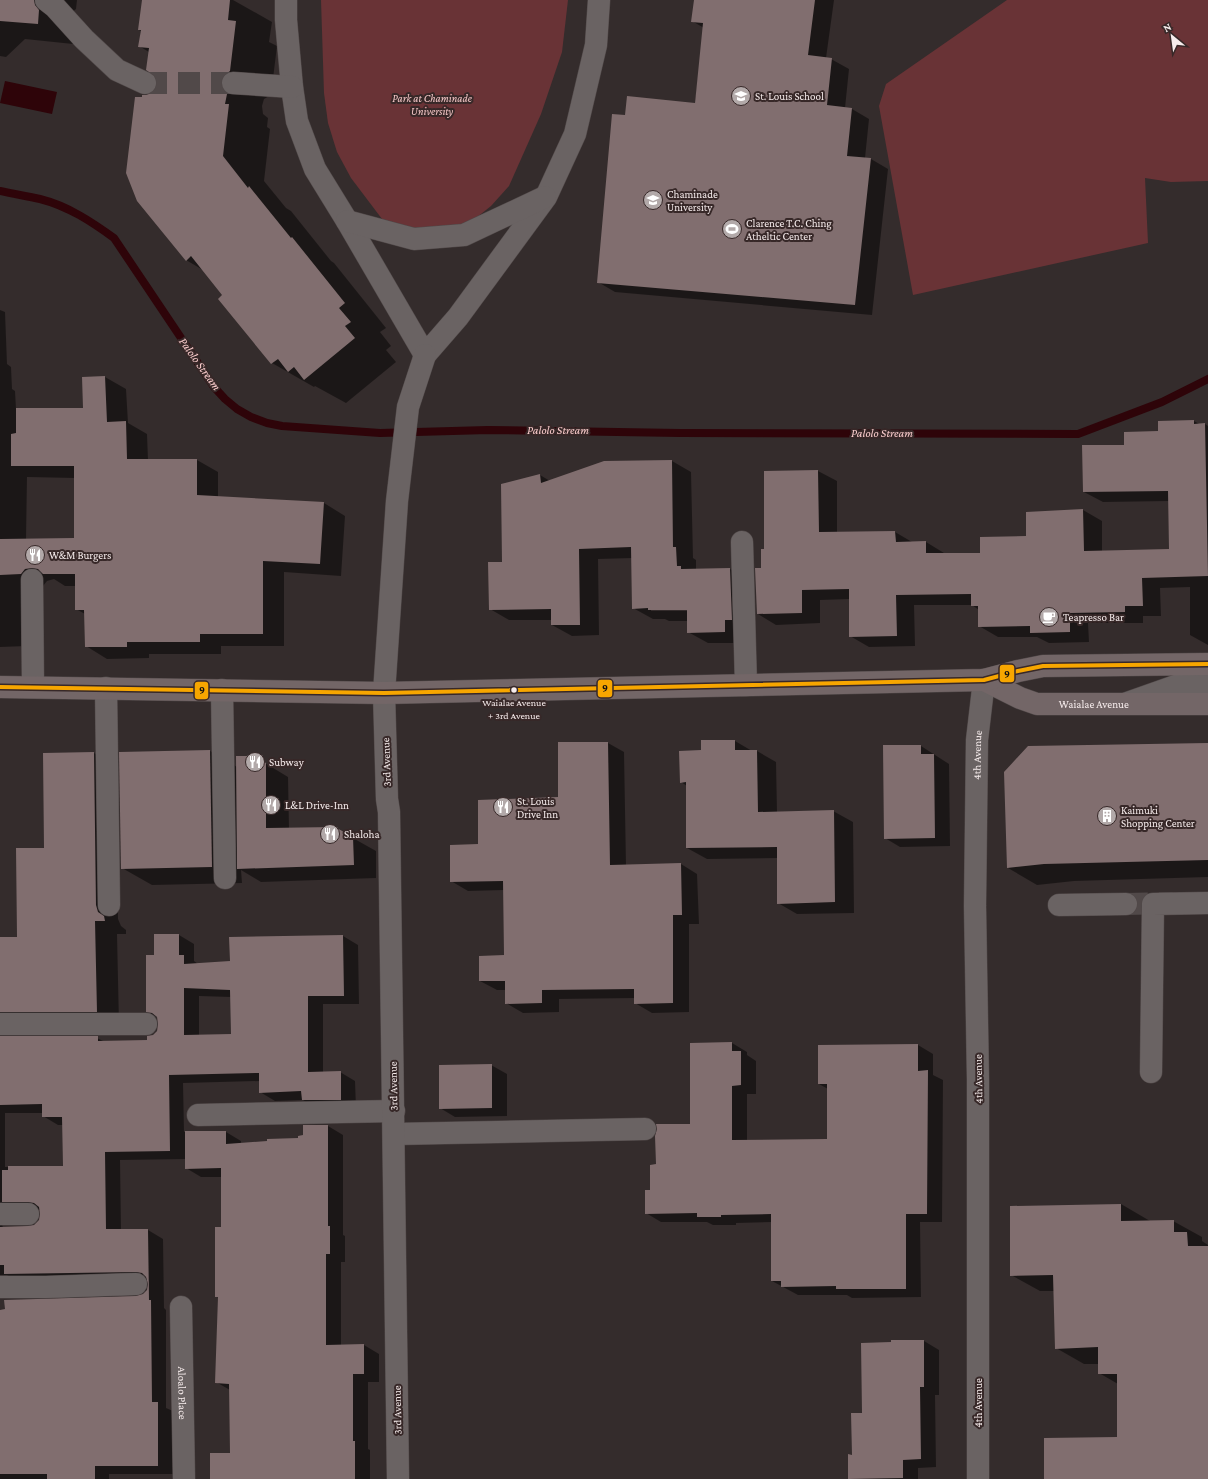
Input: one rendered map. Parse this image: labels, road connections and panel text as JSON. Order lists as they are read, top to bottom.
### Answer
{
  "streets": {
    "main road": ["Waialae Avenue"],
    "street": ["4th Avenue", "3rd Avenue", "Aloalo Place"]
  },
  "crossings": [
    ["Waialae Avenue", "4th Avenue"],
    ["Waialae Avenue", "3rd Avenue"]
  ],
  "water": ["Palolo Stream"],
  "parks": ["Park at Chaminade University"],
  "places": {
    "school or university": ["St. Louis School", "Chaminade University"],
    "sports": ["Clarence T.C. Ching Atheltic Center"],
    "restaurant": [
      "W&M Burgers",
      "Subway",
      "L&L Drive-Inn",
      "St. Louis Drive Inn",
      "Shaloha"
    ],
    "cafe": ["Teapresso Bar"],
    "other": ["Waialae Avenue + 3rd Avenue"],
    "building": ["Kaimuki Shopping Center"]
  },
  "lines": ["transit line 9"],
  "north": "top left"
}
